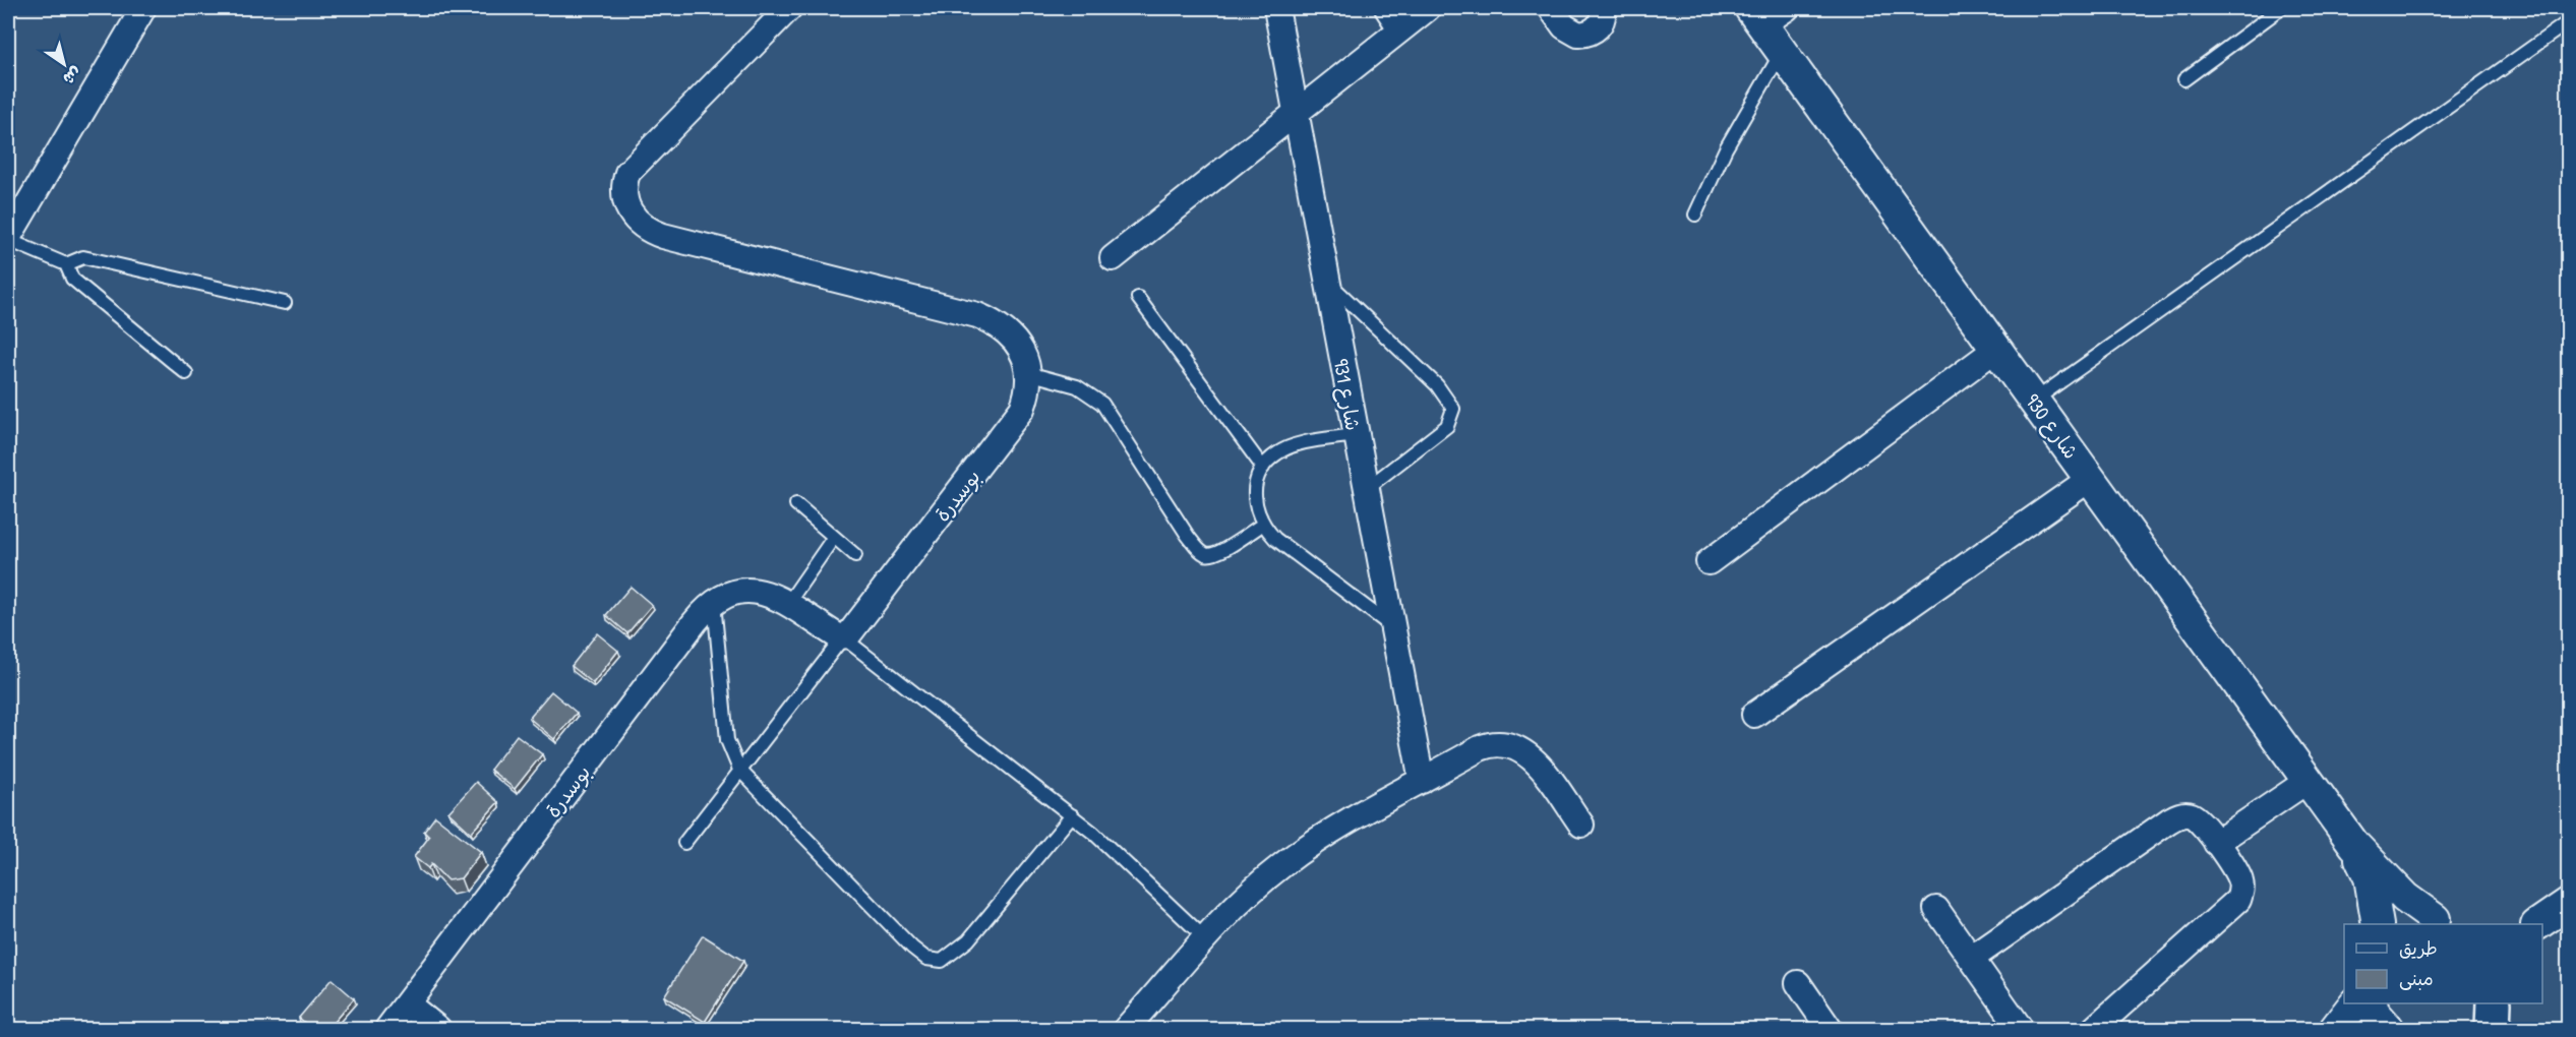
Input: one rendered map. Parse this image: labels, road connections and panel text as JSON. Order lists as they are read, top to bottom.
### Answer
{
  "streets": {
    "street": ["شارع 931", "شارع 930", "بوسدرة"]
  },
  "legend": ["طريق", "مبنى"],
  "north": "bottom right"
}
